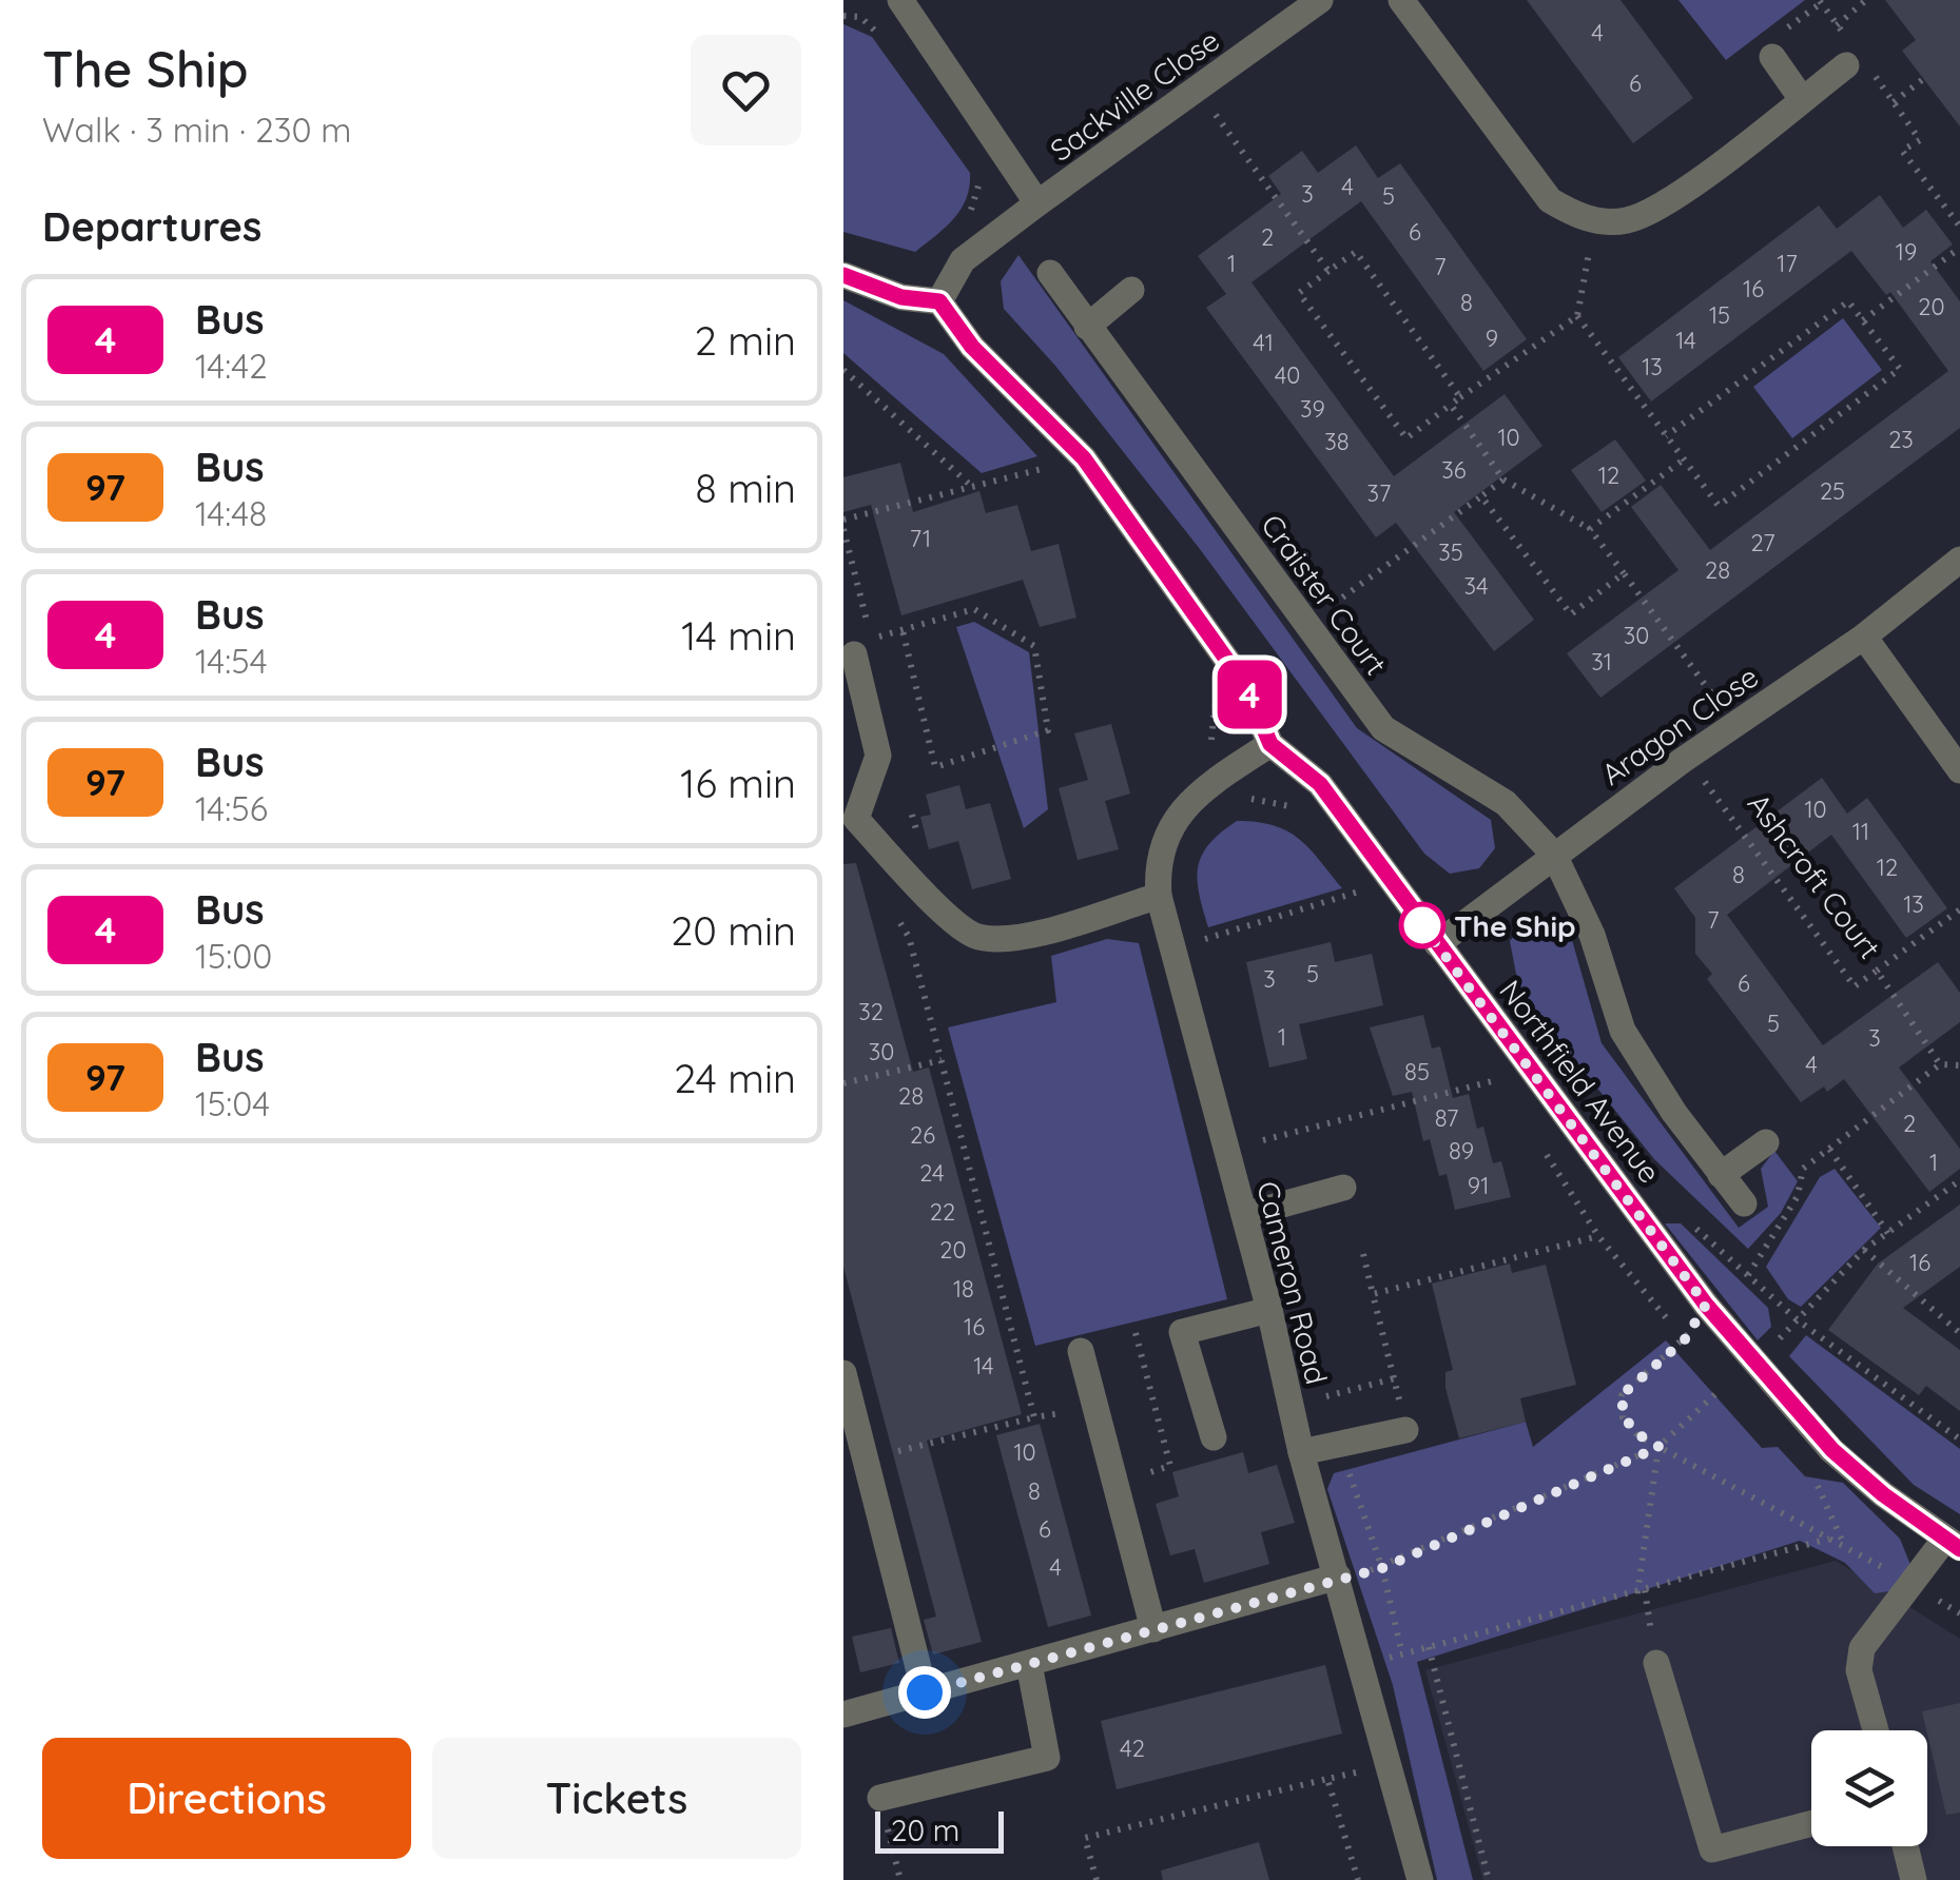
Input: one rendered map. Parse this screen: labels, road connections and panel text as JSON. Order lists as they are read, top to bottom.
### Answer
{
  "streets": {
    "street": [
      "Sackville Close",
      "Craister Court",
      "Aragon Close",
      "Northfield Avenue",
      "Cameron Road"
    ],
    "path": ["Ashcroft Court"]
  },
  "crossings": [
    ["Sackville Close", "Northfield Avenue"],
    ["Craister Court", "Aragon Close"],
    ["Aragon Close", "Northfield Avenue"],
    ["Northfield Avenue", "Cameron Road"]
  ],
  "places": ["The Ship"],
  "lines": ["bus line 4"],
  "house_numbers": [
    "4",
    "6",
    "4",
    "3",
    "5",
    "6",
    "2",
    "19",
    "1",
    "17",
    "7",
    "16",
    "8",
    "20",
    "15",
    "9",
    "14",
    "41",
    "13",
    "40",
    "39",
    "10",
    "23",
    "38",
    "36",
    "12",
    "25",
    "37",
    "71",
    "27",
    "35",
    "28",
    "34",
    "30",
    "31",
    "10",
    "11",
    "12",
    "8",
    "13",
    "7",
    "5",
    "3",
    "6",
    "32",
    "5",
    "1",
    "3",
    "30",
    "4",
    "85",
    "28",
    "87",
    "2",
    "26",
    "89",
    "1",
    "24",
    "91",
    "22",
    "20",
    "16",
    "18",
    "16",
    "14",
    "10",
    "8",
    "6",
    "4",
    "42"
  ],
  "scale_bar": "20 m",
  "page": {
    "heading": [
      ["The Ship", "Walk · 3 min · 230 m"],
      "Departures"
    ],
    "on_map": "4",
    "list": [
      {
        "mark": "4",
        "name": "Bus",
        "note": "14:42",
        "value": "2 min"
      },
      {
        "mark": "97",
        "name": "Bus",
        "note": "14:48",
        "value": "8 min"
      },
      {
        "mark": "4",
        "name": "Bus",
        "note": "14:54",
        "value": "14 min"
      },
      {
        "mark": "97",
        "name": "Bus",
        "note": "14:56",
        "value": "16 min"
      },
      {
        "mark": "4",
        "name": "Bus",
        "note": "15:00",
        "value": "20 min"
      },
      {
        "mark": "97",
        "name": "Bus",
        "note": "15:04",
        "value": "24 min"
      }
    ],
    "buttons": ["Directions", "Tickets"],
    "scale": "20 m"
  }
}
